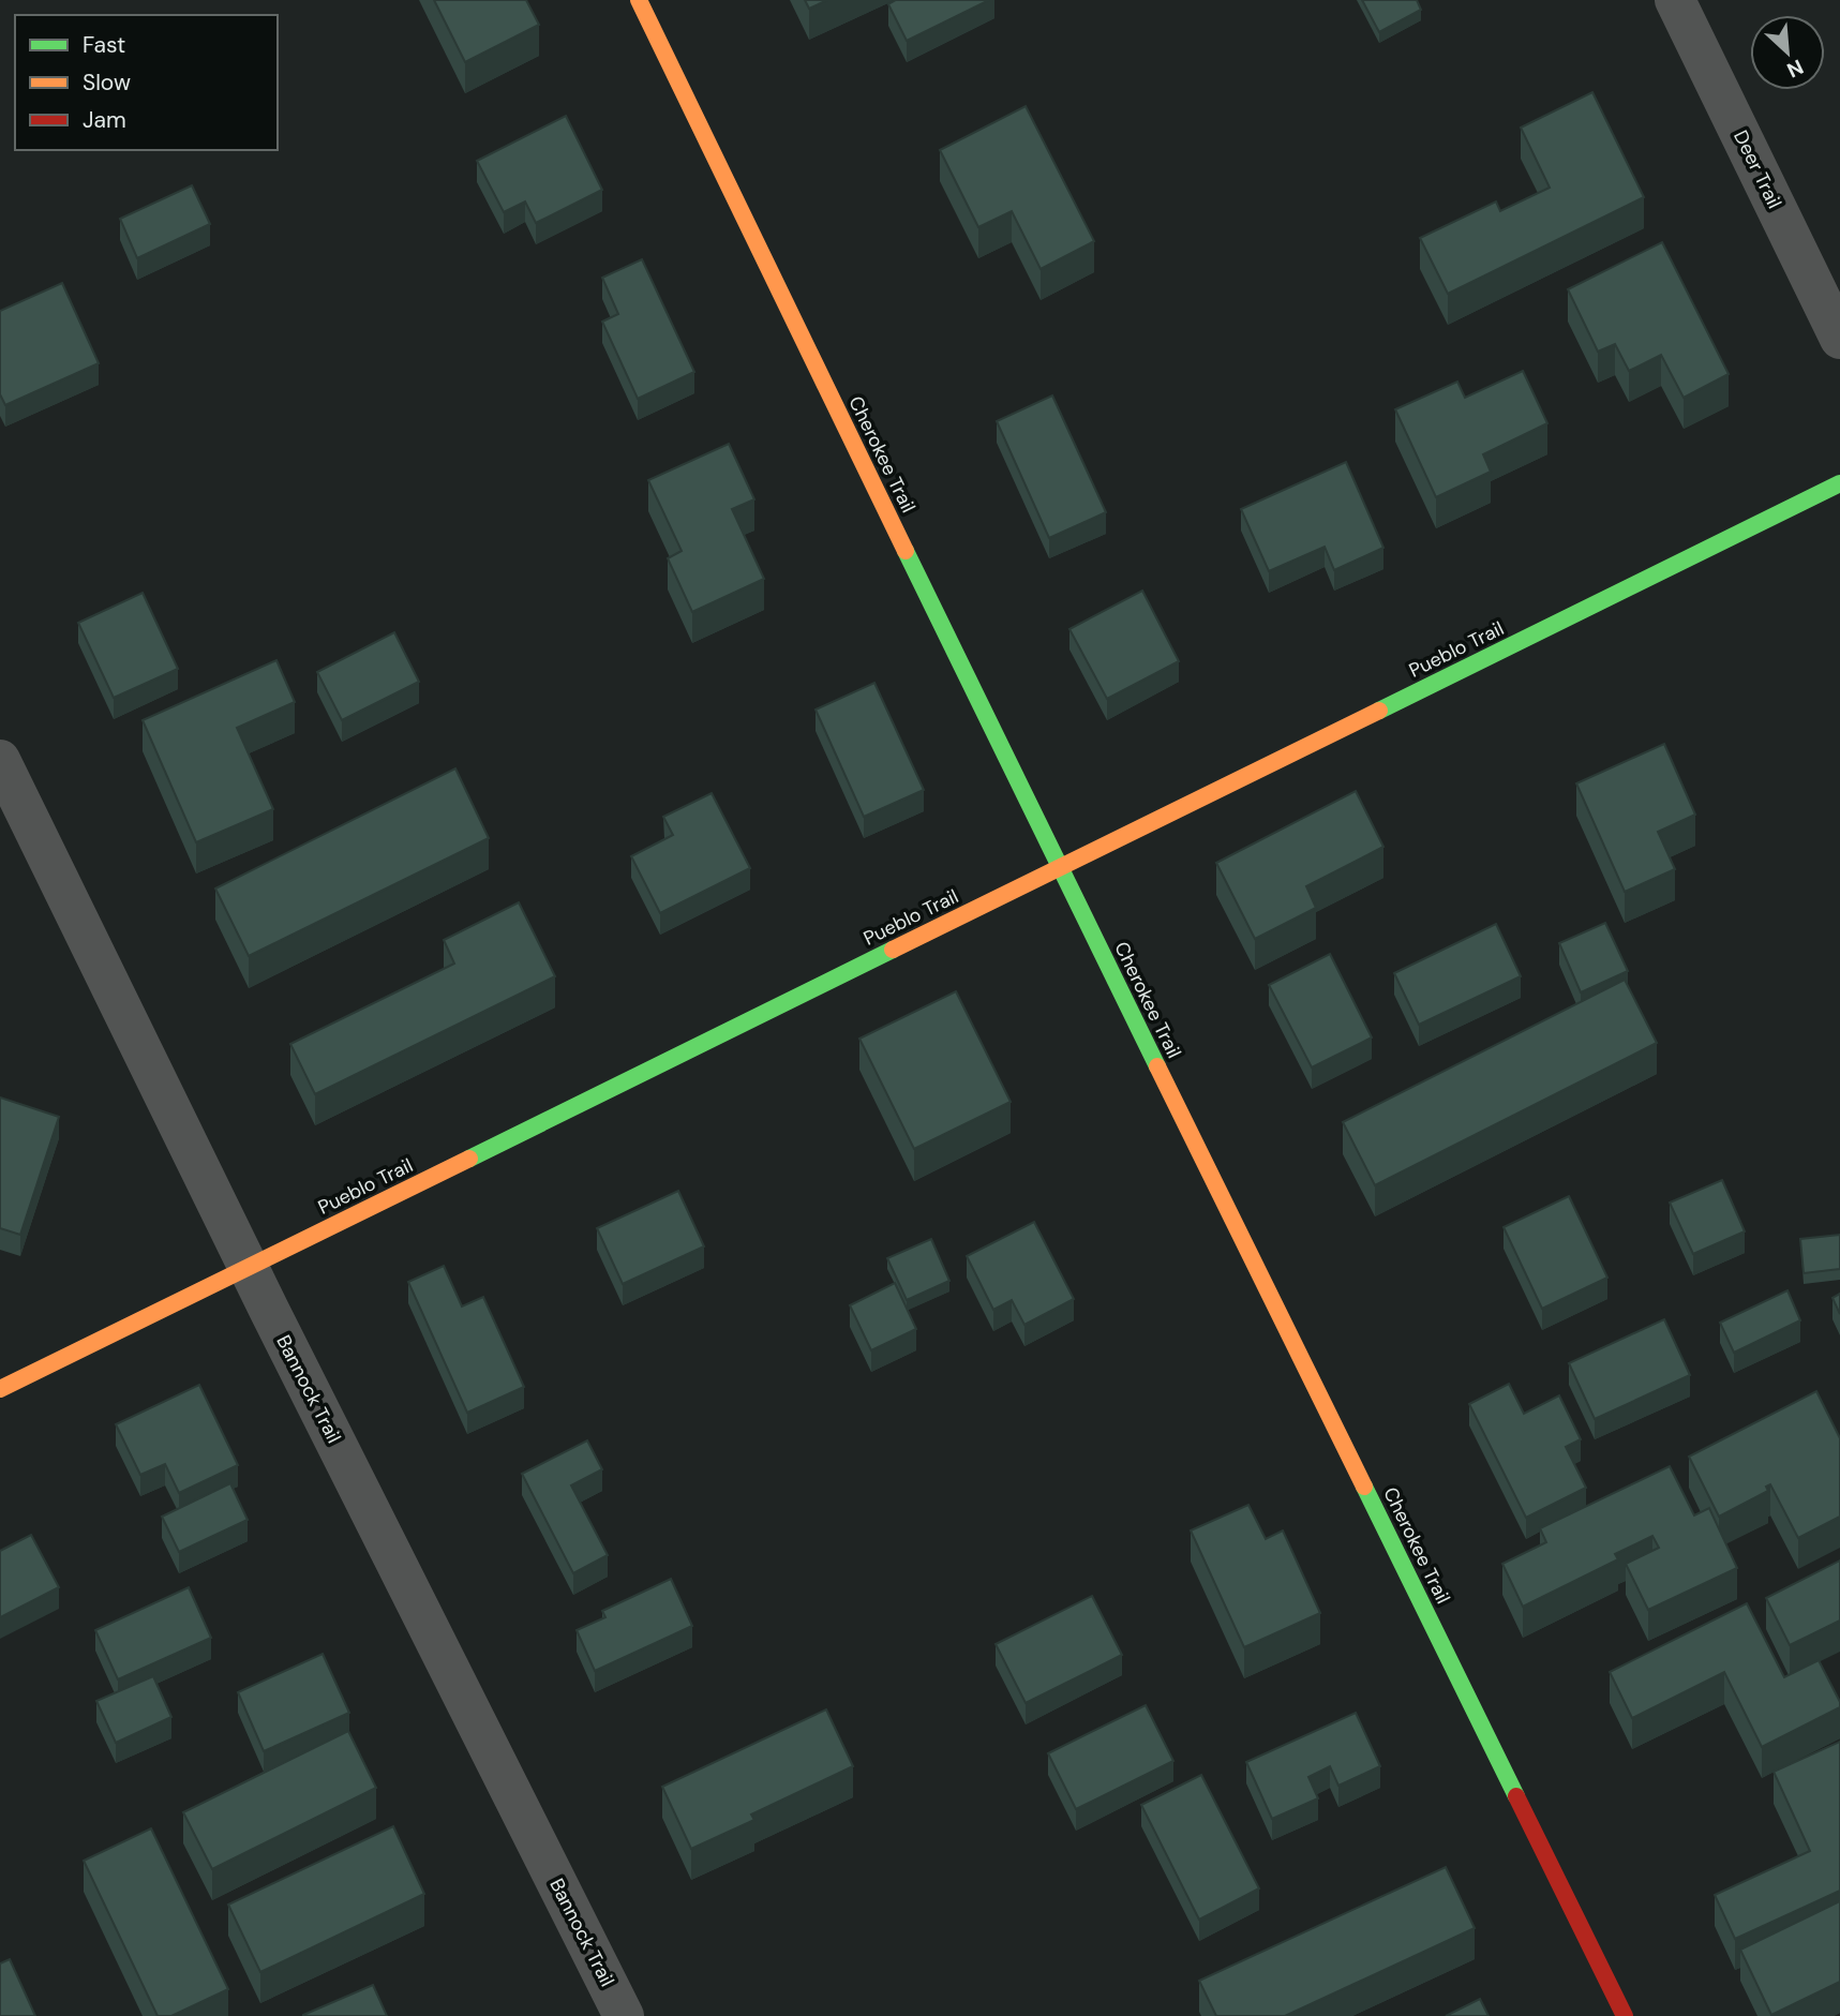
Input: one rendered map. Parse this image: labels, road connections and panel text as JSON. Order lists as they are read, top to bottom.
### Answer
{
  "streets": {
    "street": [
      "Deer Trail",
      "Cherokee Trail",
      "Pueblo Trail",
      "Bannock Trail"
    ]
  },
  "crossings": [
    ["Cherokee Trail", "Pueblo Trail"],
    ["Pueblo Trail", "Bannock Trail"]
  ],
  "legend": ["Fast", "Slow", "Jam"],
  "north": "bottom right"
}
